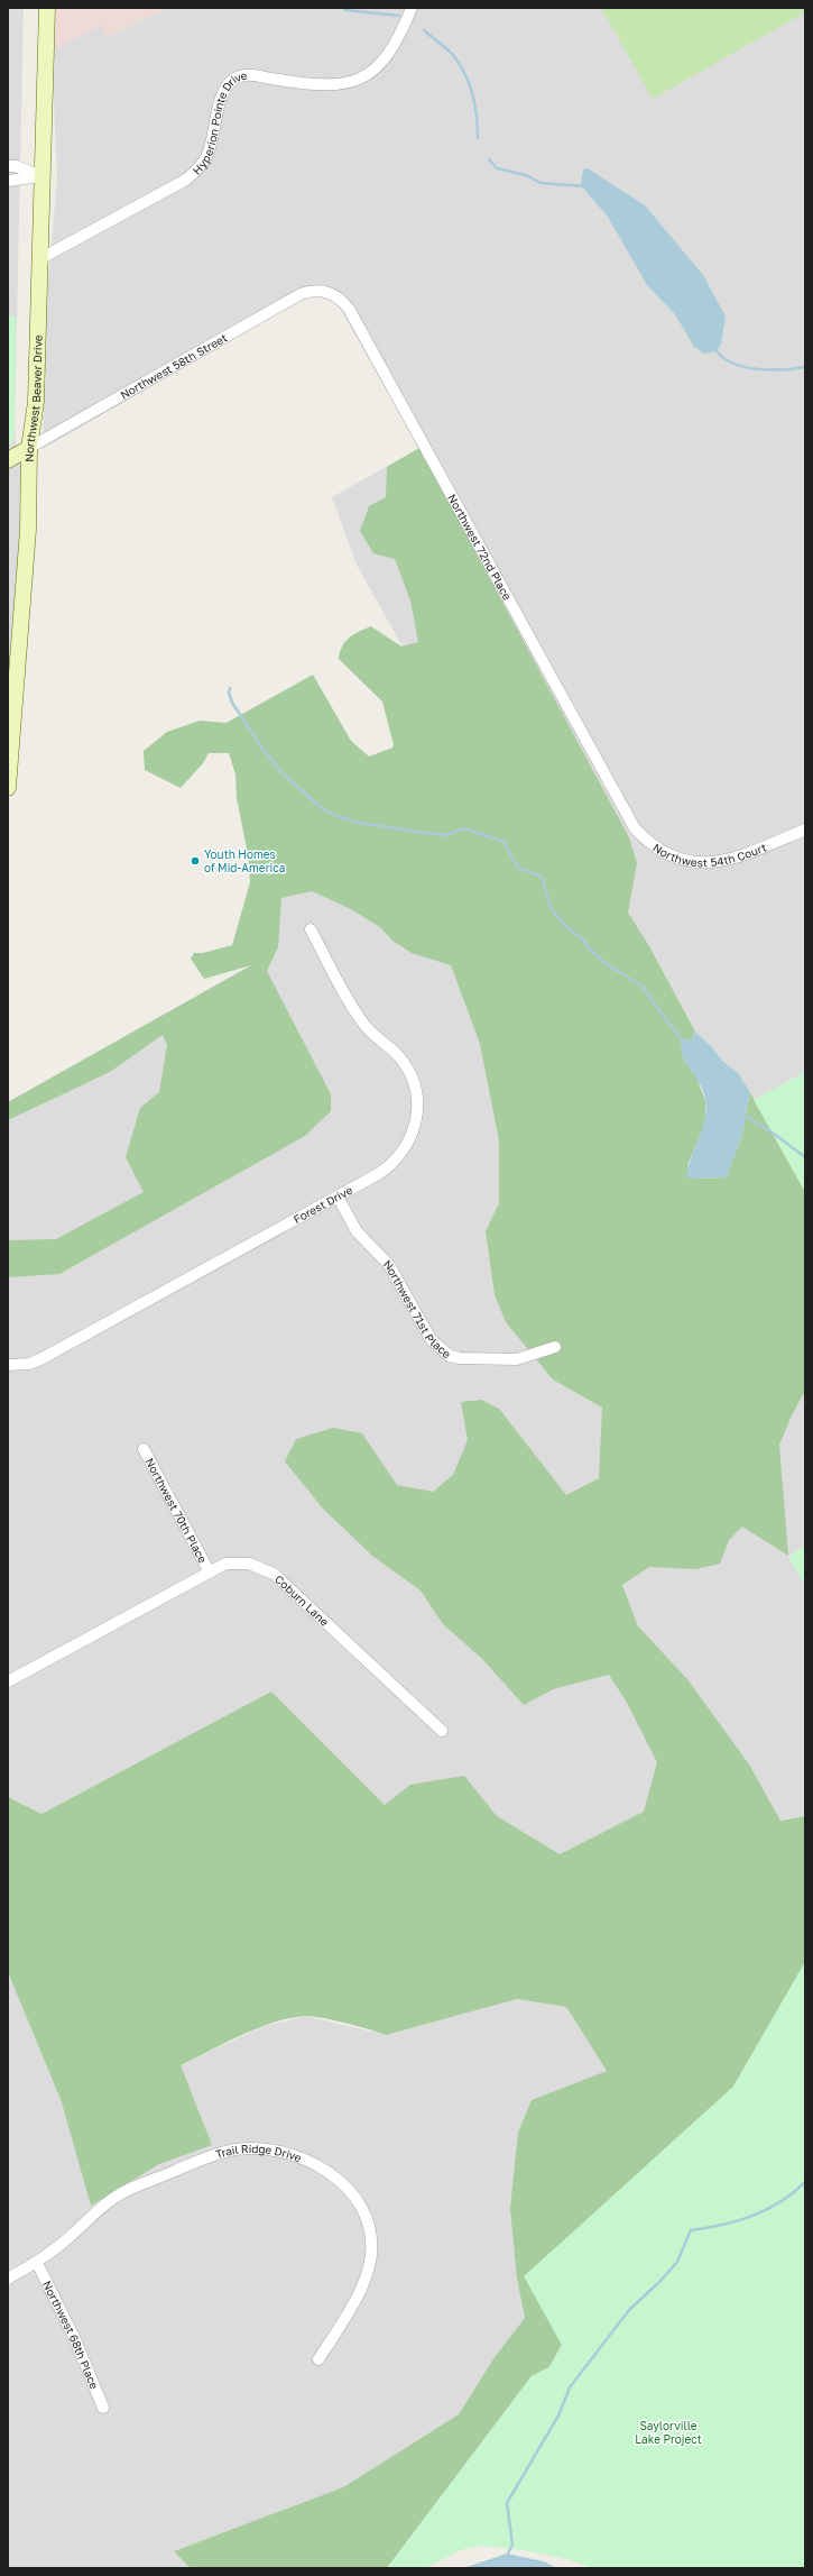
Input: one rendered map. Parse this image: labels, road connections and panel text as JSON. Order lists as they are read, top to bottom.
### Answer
{
  "streets": {
    "main road": ["Northwest Beaver Drive"],
    "street": [
      "Hyperion Pointe Drive",
      "Northwest 58th Street",
      "Northwest 72nd Place",
      "Northwest 54th Court",
      "Forest Drive",
      "Northwest 71st Place",
      "Northwest 70th Place",
      "Coburn Lane",
      "Trail Ridge Drive",
      "Northwest 68th Place"
    ]
  },
  "crossings": [
    ["Hyperion Pointe Drive", "Northwest Beaver Drive"],
    ["Northwest 58th Street", "Northwest Beaver Drive"],
    ["Northwest 58th Street", "Northwest 72nd Place"],
    ["Northwest 72nd Place", "Northwest 54th Court"],
    ["Forest Drive", "Northwest 71st Place"],
    ["Northwest 70th Place", "Coburn Lane"],
    ["Trail Ridge Drive", "Northwest 68th Place"]
  ],
  "parks": ["Saylorville Lake Project"],
  "places": ["Youth Homes of Mid-America"]
}
